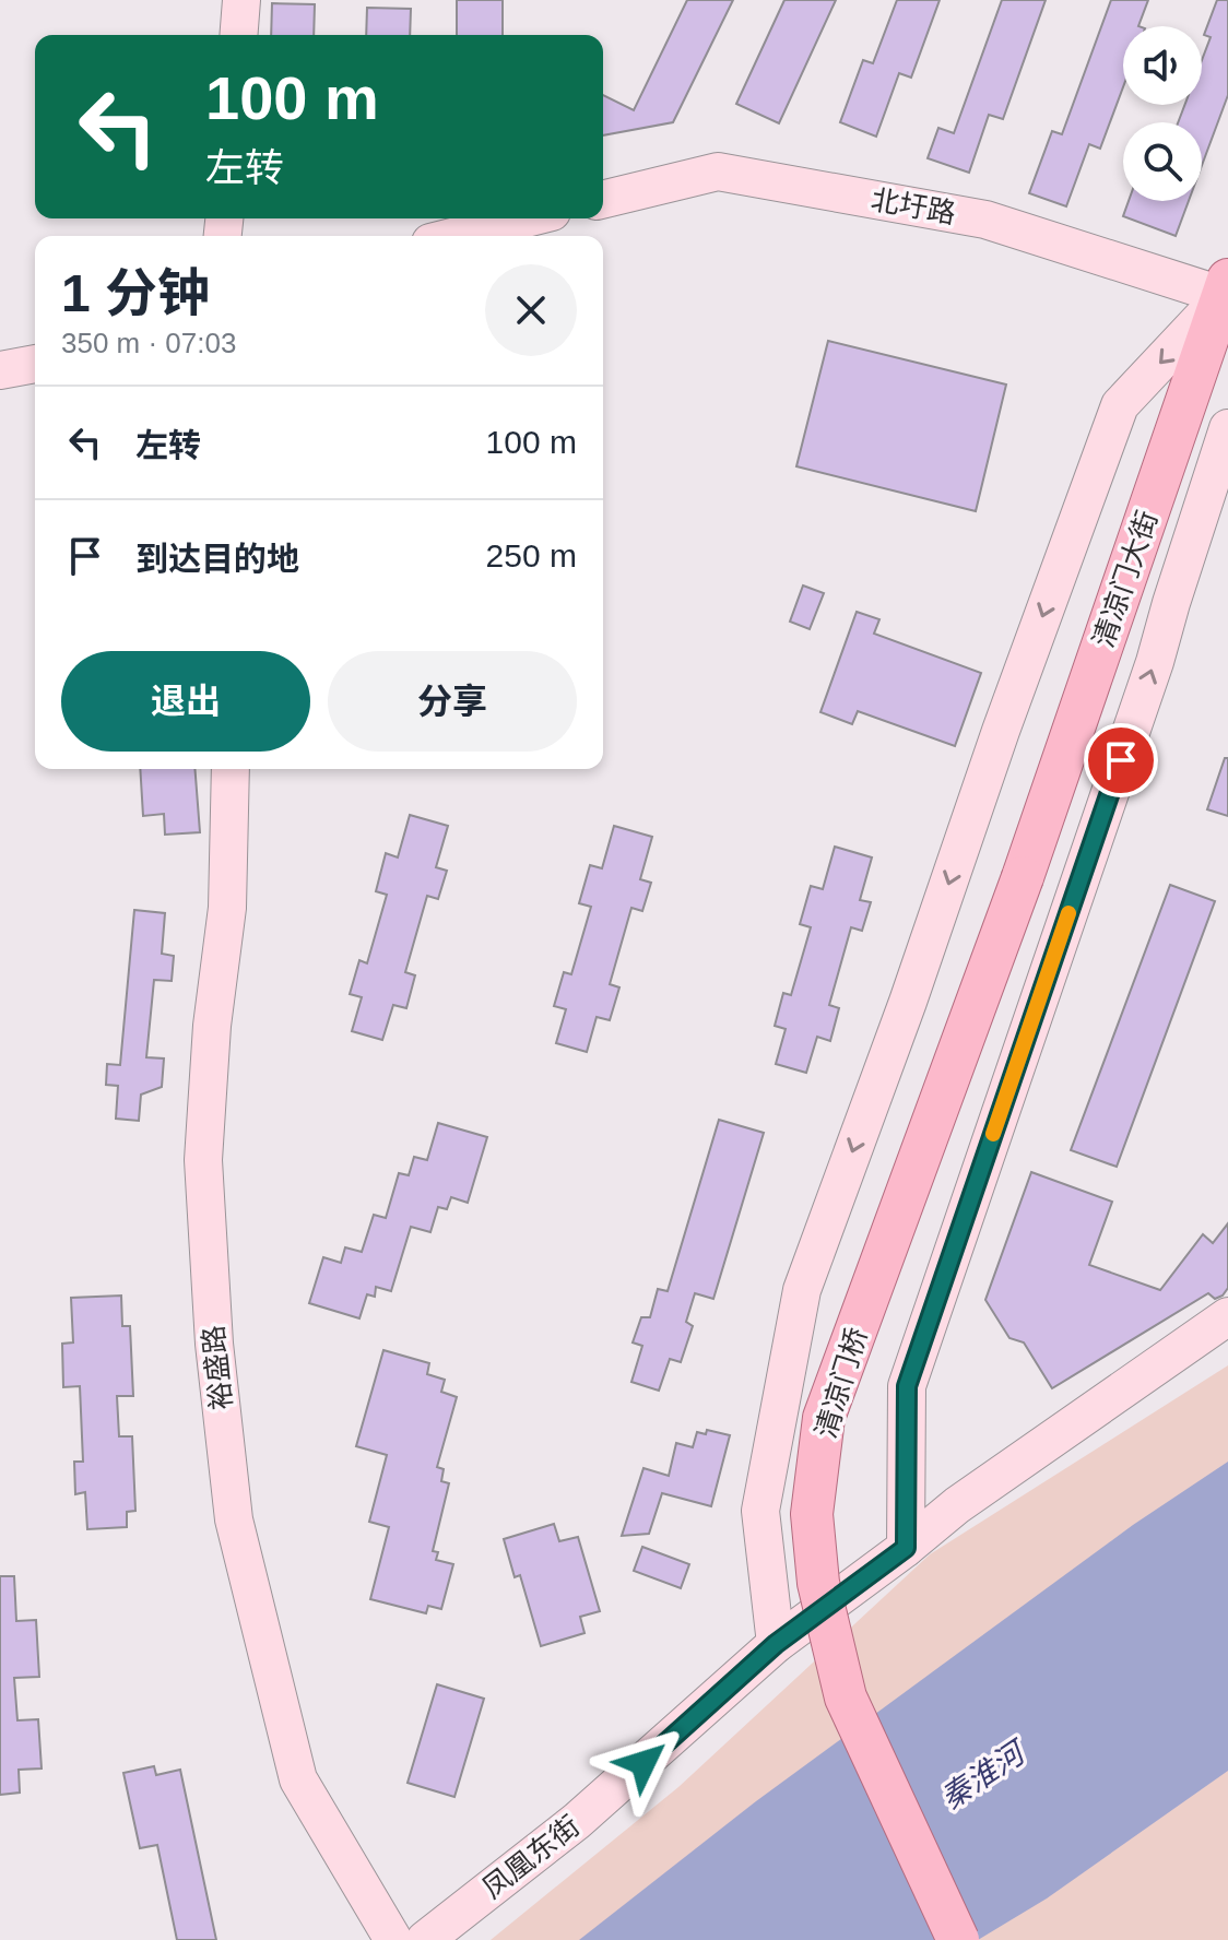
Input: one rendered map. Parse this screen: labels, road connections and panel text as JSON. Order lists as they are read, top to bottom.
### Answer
{
  "streets": {
    "main road": ["清凉门大街", "清凉门桥"],
    "street": ["北圩路", "裕盛路", "凤凰东街"]
  },
  "crossings": [
    ["北圩路", "清凉门大街"],
    ["清凉门大街", "清凉门桥"]
  ],
  "water": ["秦淮河"],
  "page": {
    "turn": ["100 m", "左转"],
    "heading": ["1 分钟", "350 m · 07:03"],
    "list": [
      {
        "name": "左转",
        "value": "100 m"
      },
      {
        "name": "到达目的地",
        "value": "250 m"
      }
    ],
    "buttons": ["退出", "分享"]
  }
}
